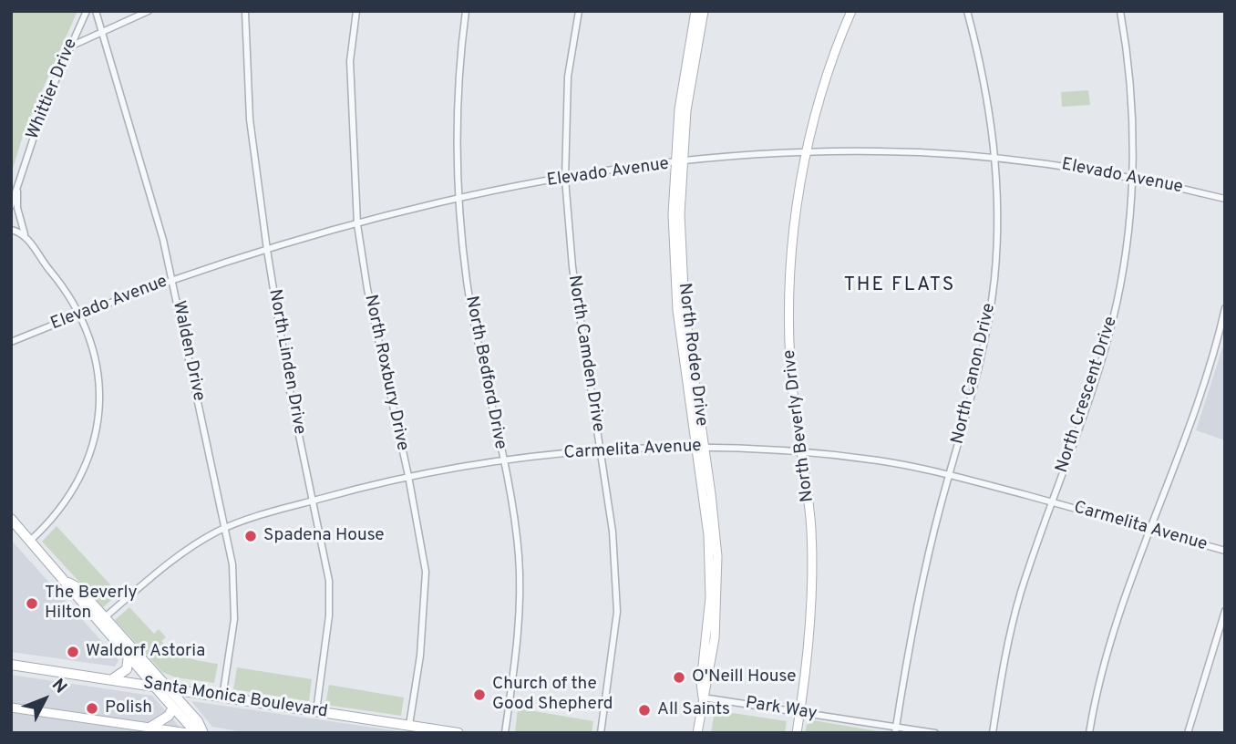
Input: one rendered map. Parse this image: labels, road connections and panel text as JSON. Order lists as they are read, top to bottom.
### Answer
{
  "streets": {
    "main road": ["Santa Monica Boulevard"],
    "street": [
      "Whittier Drive",
      "Elevado Avenue",
      "Walden Drive",
      "North Camden Drive",
      "North Rodeo Drive",
      "North Linden Drive",
      "North Roxbury Drive",
      "North Bedford Drive",
      "North Canon Drive",
      "North Crescent Drive",
      "North Beverly Drive",
      "Carmelita Avenue",
      "Park Way"
    ]
  },
  "crossings": [
    ["Elevado Avenue", "Walden Drive"],
    ["Elevado Avenue", "North Camden Drive"],
    ["Elevado Avenue", "North Rodeo Drive"],
    ["Elevado Avenue", "North Linden Drive"],
    ["Elevado Avenue", "North Roxbury Drive"],
    ["Elevado Avenue", "North Bedford Drive"],
    ["Elevado Avenue", "North Canon Drive"],
    ["Elevado Avenue", "North Crescent Drive"],
    ["Elevado Avenue", "North Beverly Drive"],
    ["Walden Drive", "Carmelita Avenue"],
    ["Walden Drive", "Santa Monica Boulevard"],
    ["North Camden Drive", "Carmelita Avenue"],
    ["North Rodeo Drive", "Carmelita Avenue"],
    ["North Rodeo Drive", "Park Way"],
    ["North Linden Drive", "Carmelita Avenue"],
    ["North Linden Drive", "Santa Monica Boulevard"],
    ["North Roxbury Drive", "Carmelita Avenue"],
    ["North Roxbury Drive", "Santa Monica Boulevard"],
    ["North Bedford Drive", "Carmelita Avenue"],
    ["North Canon Drive", "Carmelita Avenue"],
    ["North Canon Drive", "Park Way"],
    ["North Crescent Drive", "Carmelita Avenue"],
    ["North Beverly Drive", "Carmelita Avenue"],
    ["North Beverly Drive", "Park Way"]
  ],
  "districts": ["THE FLATS"],
  "places": [
    "Spadena House",
    "The Beverly Hilton",
    "Waldorf Astoria",
    "O'Neill House",
    "Church of the Good Shepherd",
    "Polish",
    "All Saints"
  ],
  "north": "top right"
}
